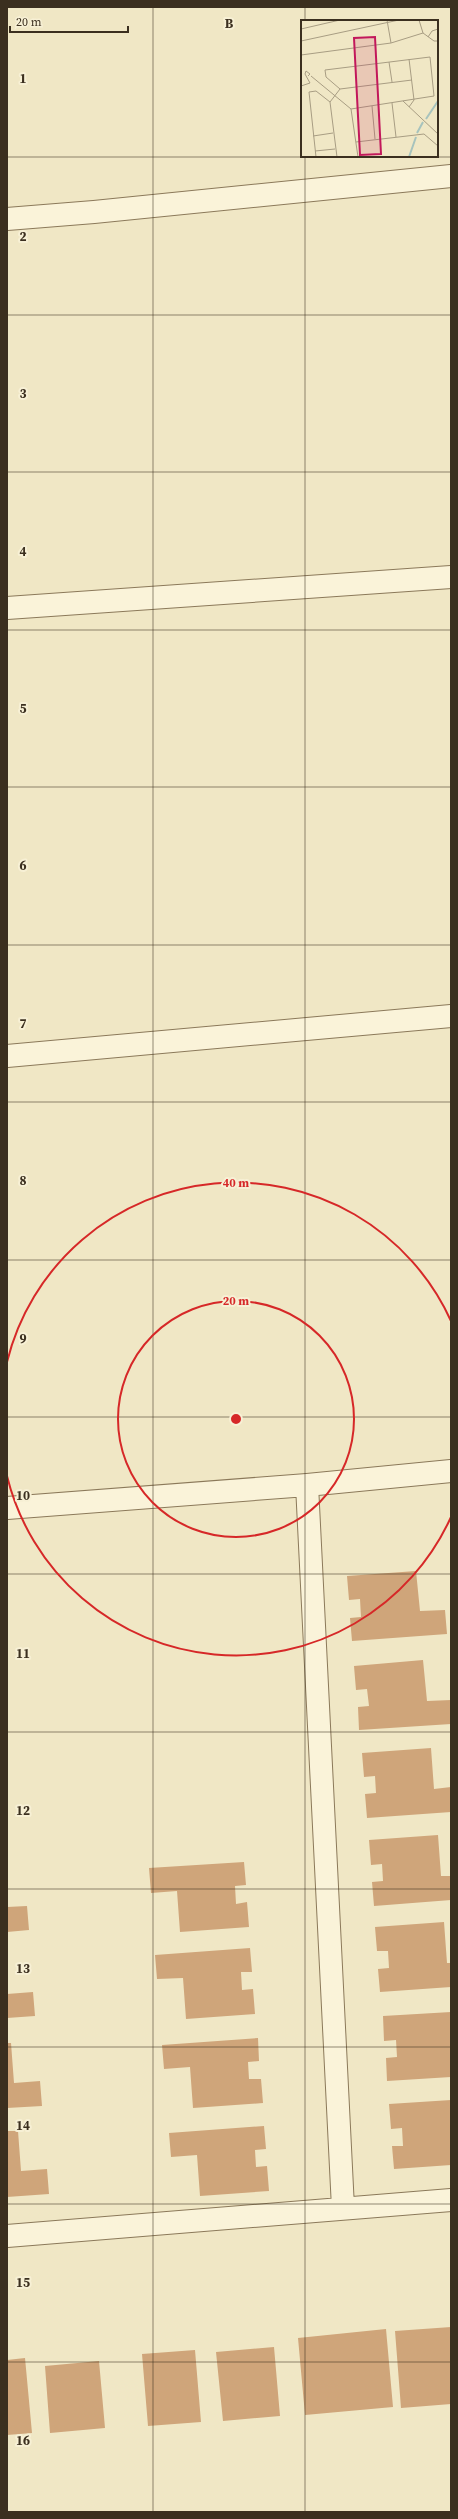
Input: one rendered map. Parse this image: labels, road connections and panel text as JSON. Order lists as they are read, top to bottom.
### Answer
{
  "scale_bar": "20 m",
  "grid": {
    "columns": ["B"],
    "rows": [
      "1",
      "2",
      "3",
      "4",
      "5",
      "6",
      "7",
      "8",
      "9",
      "10",
      "11",
      "12",
      "13",
      "14",
      "15",
      "16"
    ]
  },
  "rings": ["40 m", "20 m"]
}
